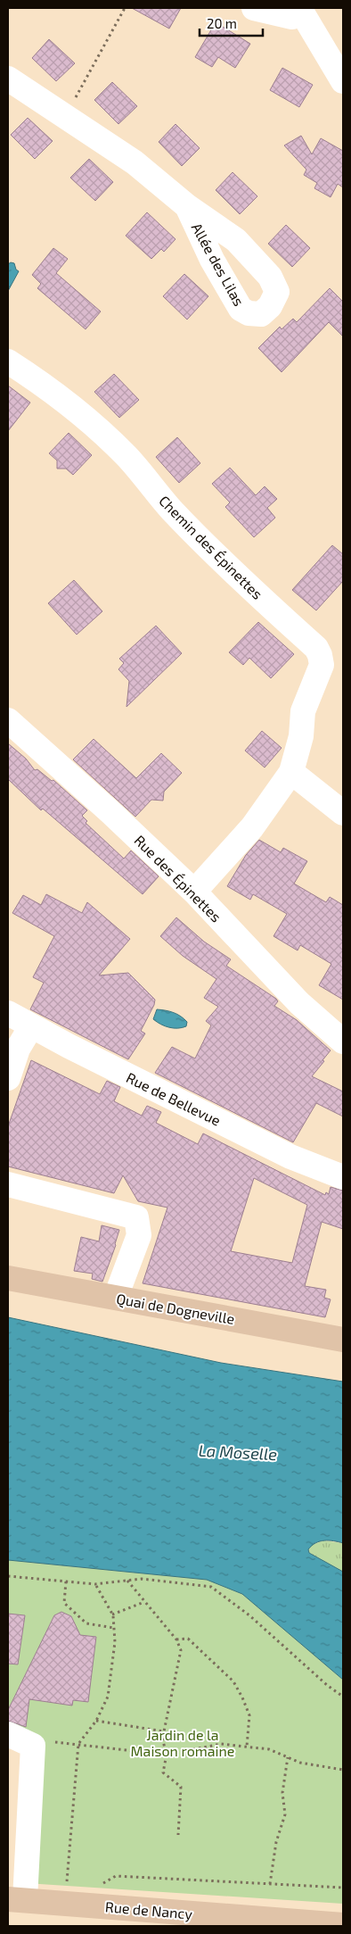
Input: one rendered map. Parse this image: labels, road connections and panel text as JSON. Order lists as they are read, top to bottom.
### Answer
{
  "streets": {
    "main road": ["Quai de Dogneville", "Rue de Nancy"],
    "street": [
      "Allée des Lilas",
      "Chemin des Épinettes",
      "Rue des Épinettes",
      "Rue de Bellevue"
    ]
  },
  "crossings": [
    ["Chemin des Épinettes", "Rue des Épinettes"]
  ],
  "water": ["La Moselle"],
  "parks": ["Jardin de la Maison romaine"],
  "scale_bar": "20 m"
}
